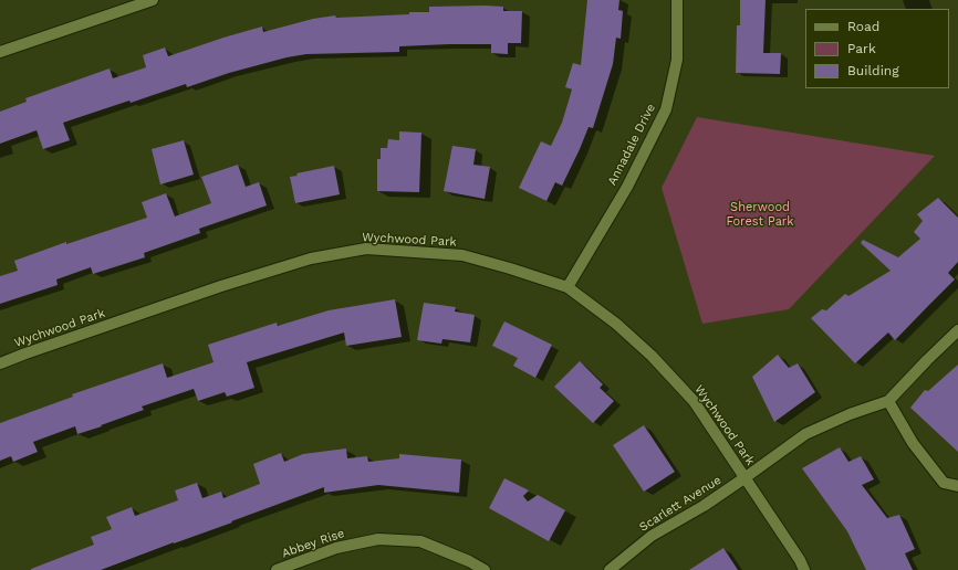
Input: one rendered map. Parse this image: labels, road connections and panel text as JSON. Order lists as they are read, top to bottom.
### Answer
{
  "streets": {
    "street": [
      "Annadale Drive",
      "Wychwood Park",
      "Scarlett Avenue",
      "Abbey Rise"
    ]
  },
  "crossings": [
    ["Annadale Drive", "Wychwood Park"],
    ["Wychwood Park", "Scarlett Avenue"]
  ],
  "parks": ["Sherwood Forest Park"],
  "legend": ["Road", "Park", "Building"]
}
